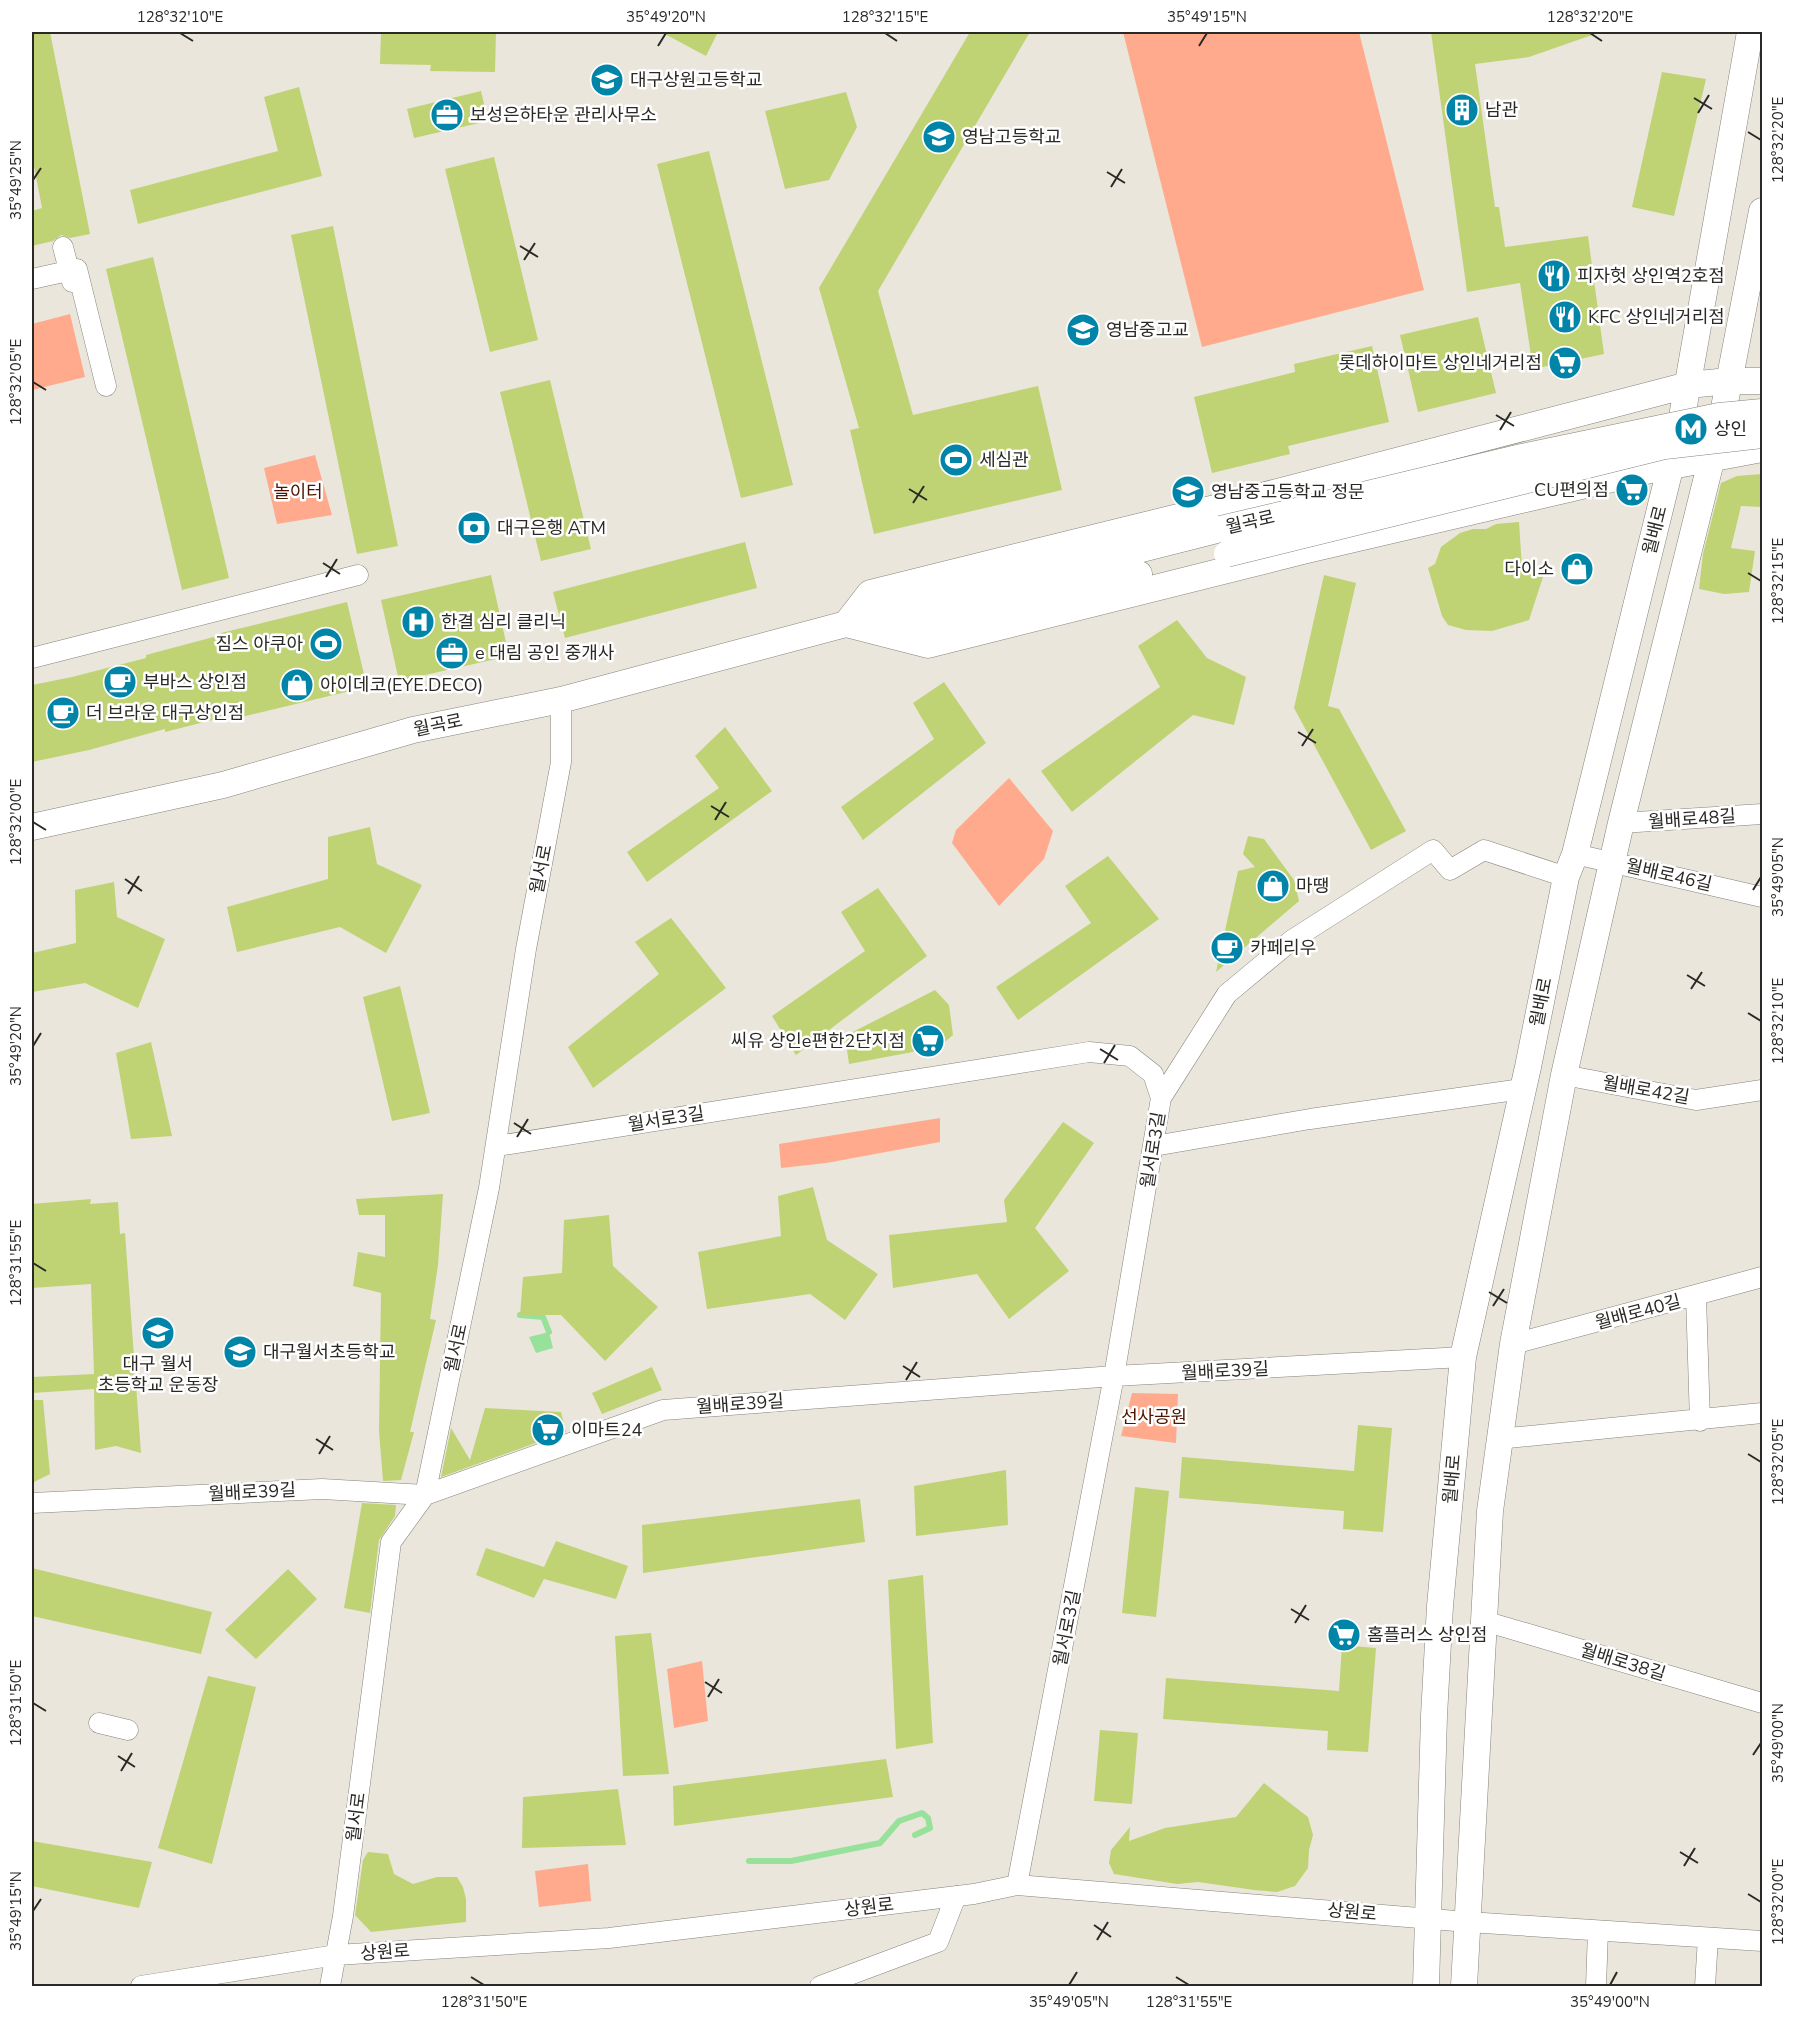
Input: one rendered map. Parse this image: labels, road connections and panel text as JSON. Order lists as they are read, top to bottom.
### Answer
{
  "streets": {
    "main road": ["월곡로", "월배로"],
    "street": [
      "월배로48길",
      "월서로",
      "월배로46길",
      "월배로42길",
      "월서로3길",
      "월배로40길",
      "월배로39길",
      "월배로38길",
      "상원로"
    ]
  },
  "crossings": [
    ["월곡로", "월서로"],
    ["월배로", "월배로48길"],
    ["월배로", "월배로46길"],
    ["월배로", "월배로42길"],
    ["월배로", "월배로40길"],
    ["월배로", "월배로39길"],
    ["월배로", "월배로38길"],
    ["월배로", "상원로"],
    ["월서로", "월서로3길"],
    ["월서로", "월배로39길"],
    ["월서로", "상원로"],
    ["월서로3길", "월배로39길"],
    ["월서로3길", "상원로"]
  ],
  "parks": ["놀이터", "선사공원"],
  "places": {
    "school or university": [
      "대구상원고등학교",
      "영남고등학교",
      "영남중고교",
      "영남중고등학교 정문",
      "대구 월서 초등학교 운동장",
      "대구월서초등학교"
    ],
    "building": ["남관"],
    "office": ["보성은하타운 관리사무소", "e 대림 공인 중개사"],
    "restaurant": ["피자헛 상인역2호점", "KFC 상인네거리점"],
    "supermarket": [
      "롯데하이마트 상인네거리점",
      "CU편의점",
      "씨유 상인e편한2단지점",
      "이마트24",
      "홈플러스 상인점"
    ],
    "metro station": ["상인"],
    "sports": ["세심관", "짐스 아쿠아"],
    "bank": ["대구은행 ATM"],
    "shop": ["다이소", "아이데코(EYE.DECO)", "마땡"],
    "hospital": ["한결 심리 클리닉"],
    "cafe": ["부바스 상인점", "더 브라운 대구상인점", "카페리우"]
  },
  "coordinates": [
    "128°32'10\"E",
    "35°49'20\"N",
    "128°32'15\"E",
    "35°49'15\"N",
    "128°32'20\"E",
    "35°49'25\"N",
    "128°32'05\"E",
    "128°32'00\"E",
    "35°49'05\"N",
    "128°31'55\"E",
    "128°31'50\"E",
    "35°49'00\"N"
  ]
}
